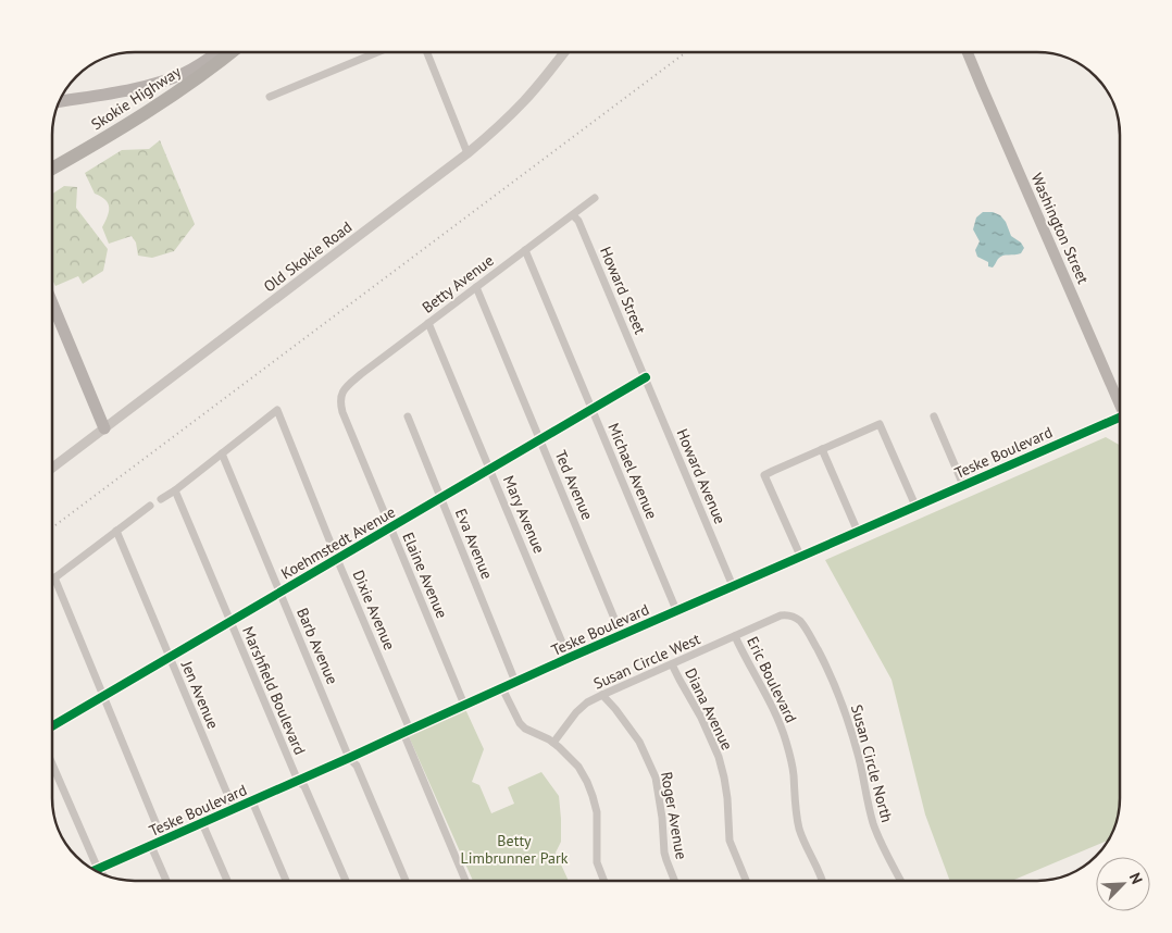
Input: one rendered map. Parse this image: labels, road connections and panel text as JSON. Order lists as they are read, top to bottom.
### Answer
{
  "streets": {
    "highway": ["Skokie Highway"],
    "main road": ["Washington Street"],
    "street": [
      "Old Skokie Road",
      "Betty Avenue",
      "Howard Street",
      "Teske Boulevard",
      "Michael Avenue",
      "Howard Avenue",
      "Ted Avenue",
      "Mary Avenue",
      "Koehmstedt Avenue",
      "Eva Avenue",
      "Elaine Avenue",
      "Dixie Avenue",
      "Barb Avenue",
      "Susan Circle West",
      "Eric Boulevard",
      "Marshfield Boulevard",
      "Jen Avenue",
      "Diana Avenue",
      "Susan Circle North",
      "Roger Avenue"
    ]
  },
  "crossings": [
    ["Betty Avenue", "Howard Street"],
    ["Betty Avenue", "Michael Avenue"],
    ["Betty Avenue", "Ted Avenue"],
    ["Betty Avenue", "Mary Avenue"],
    ["Betty Avenue", "Elaine Avenue"],
    ["Howard Street", "Howard Avenue"],
    ["Howard Street", "Koehmstedt Avenue"],
    ["Teske Boulevard", "Michael Avenue"],
    ["Teske Boulevard", "Howard Avenue"],
    ["Teske Boulevard", "Ted Avenue"],
    ["Teske Boulevard", "Mary Avenue"],
    ["Teske Boulevard", "Eva Avenue"],
    ["Teske Boulevard", "Elaine Avenue"],
    ["Teske Boulevard", "Dixie Avenue"],
    ["Teske Boulevard", "Barb Avenue"],
    ["Teske Boulevard", "Marshfield Boulevard"],
    ["Teske Boulevard", "Jen Avenue"],
    ["Michael Avenue", "Koehmstedt Avenue"],
    ["Howard Avenue", "Koehmstedt Avenue"],
    ["Ted Avenue", "Koehmstedt Avenue"],
    ["Mary Avenue", "Koehmstedt Avenue"],
    ["Koehmstedt Avenue", "Eva Avenue"],
    ["Koehmstedt Avenue", "Elaine Avenue"],
    ["Koehmstedt Avenue", "Dixie Avenue"],
    ["Koehmstedt Avenue", "Barb Avenue"],
    ["Koehmstedt Avenue", "Marshfield Boulevard"],
    ["Koehmstedt Avenue", "Jen Avenue"],
    ["Dixie Avenue", "Barb Avenue"],
    ["Susan Circle West", "Eric Boulevard"],
    ["Susan Circle West", "Diana Avenue"],
    ["Susan Circle West", "Susan Circle North"],
    ["Susan Circle West", "Roger Avenue"],
    ["Eric Boulevard", "Susan Circle North"]
  ],
  "parks": ["Betty Limbrunner Park"],
  "north": "top right"
}
